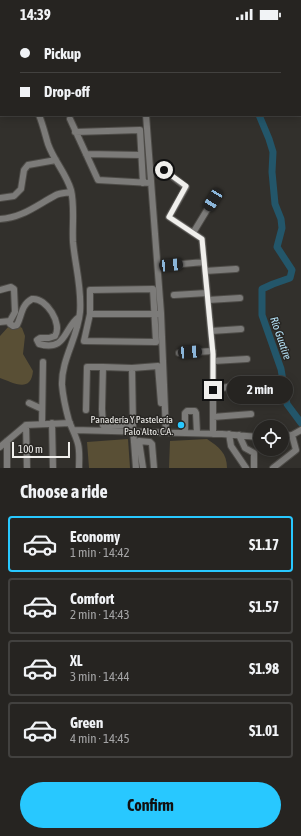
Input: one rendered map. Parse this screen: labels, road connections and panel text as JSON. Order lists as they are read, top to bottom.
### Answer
{
  "water": ["Río Guatire"],
  "places": ["Panadería Y Pastelería Palo Alto. C.A."],
  "scale_bar": "100 m",
  "page": {
    "status": "14:39",
    "banner": ["Pickup", "Drop-off"],
    "bubble": "2 min",
    "scale": "100 m",
    "heading": "Choose a ride",
    "list": [
      {
        "name": "Economy",
        "note": "1 min · 14:42",
        "value": "$1.17"
      },
      {
        "name": "Comfort",
        "note": "2 min · 14:43",
        "value": "$1.57"
      },
      {
        "name": "XL",
        "note": "3 min · 14:44",
        "value": "$1.98"
      },
      {
        "name": "Green",
        "note": "4 min · 14:45",
        "value": "$1.01"
      }
    ],
    "buttons": "Confirm"
  }
}
